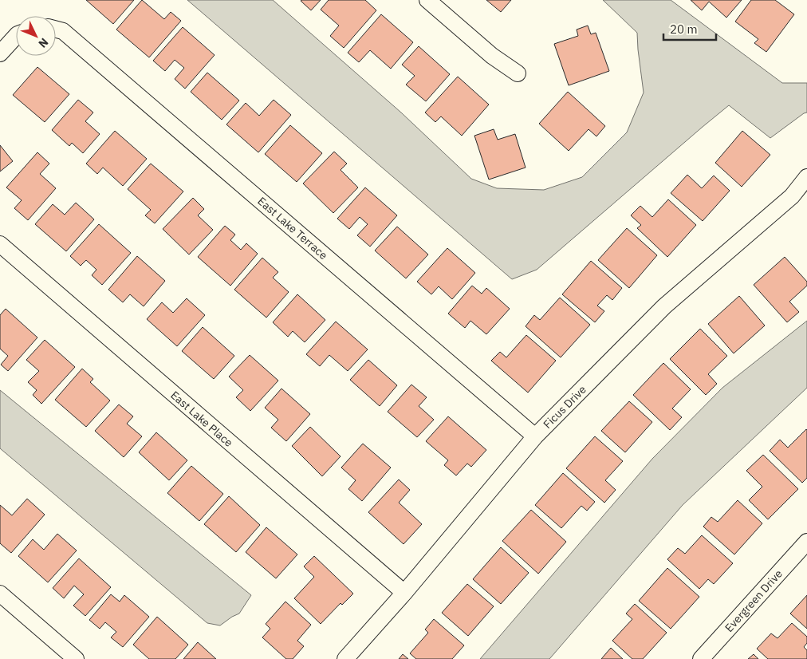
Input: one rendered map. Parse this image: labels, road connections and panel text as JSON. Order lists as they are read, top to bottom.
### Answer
{
  "streets": {
    "street": [
      "East Lake Terrace",
      "Ficus Drive",
      "East Lake Place",
      "Evergreen Drive"
    ]
  },
  "crossings": [
    ["East Lake Terrace", "Ficus Drive"],
    ["Ficus Drive", "East Lake Place"]
  ],
  "scale_bar": "20 m",
  "north": "bottom right"
}
